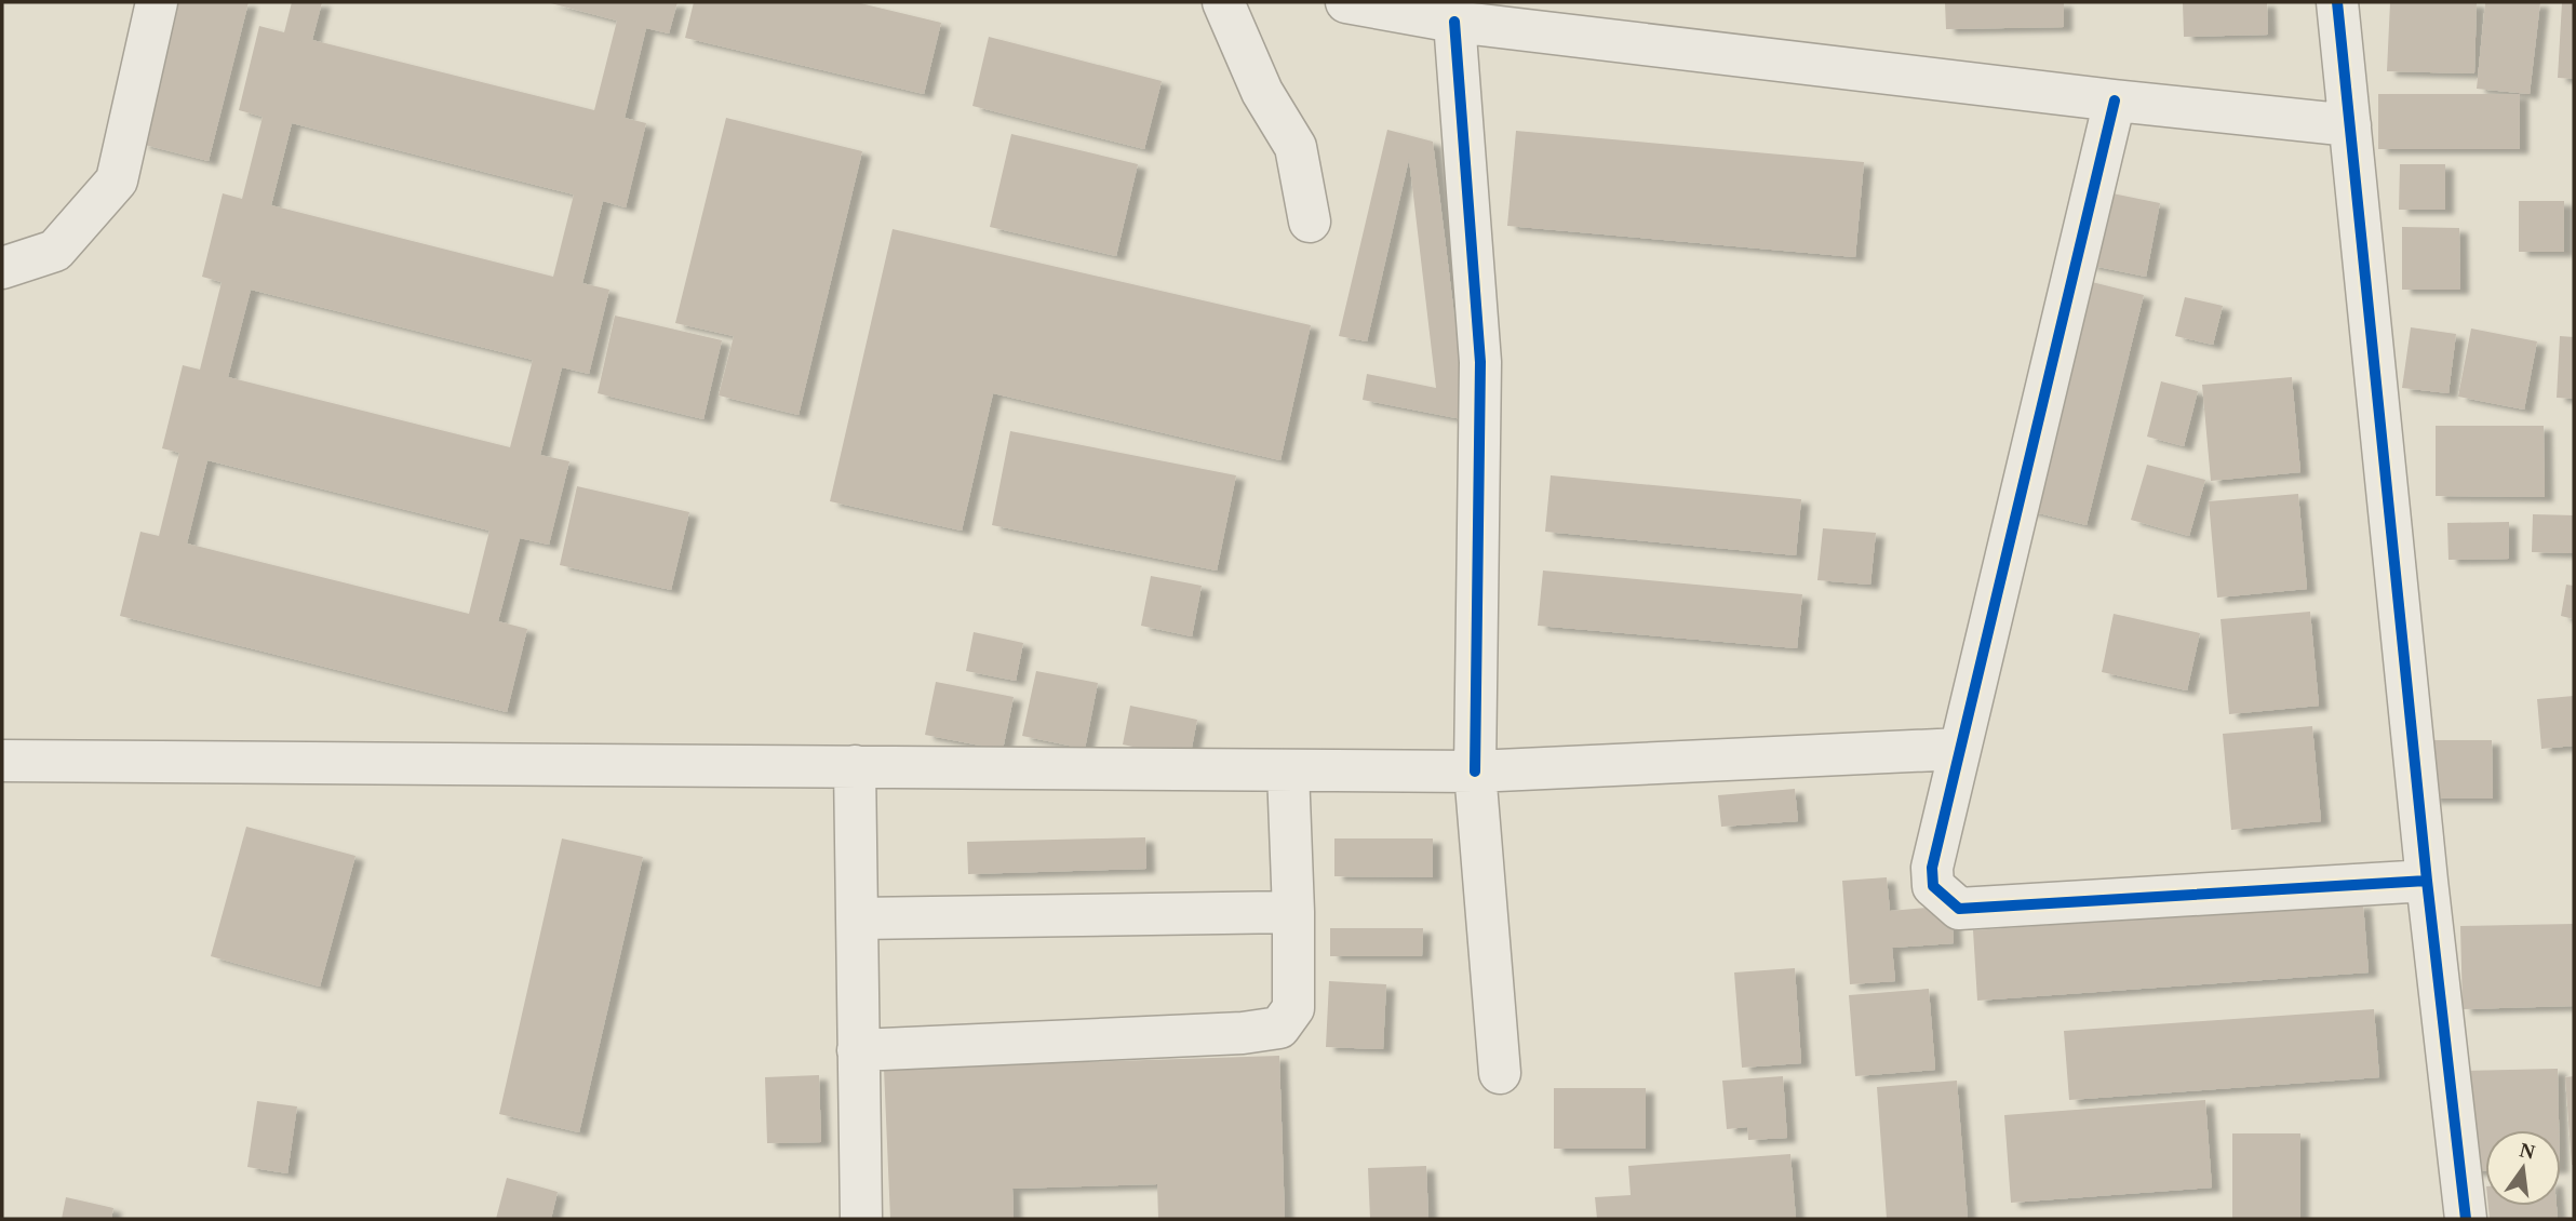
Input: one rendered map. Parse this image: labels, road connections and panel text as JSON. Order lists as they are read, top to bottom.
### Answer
{
  "north": "top"
}
